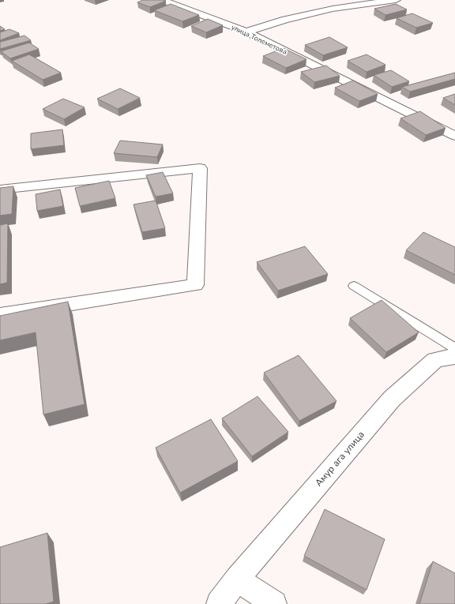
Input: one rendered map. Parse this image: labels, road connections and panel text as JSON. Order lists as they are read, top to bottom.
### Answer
{
  "streets": {
    "street": ["улица Толеметова", "Амур ага улица"]
  }
}
